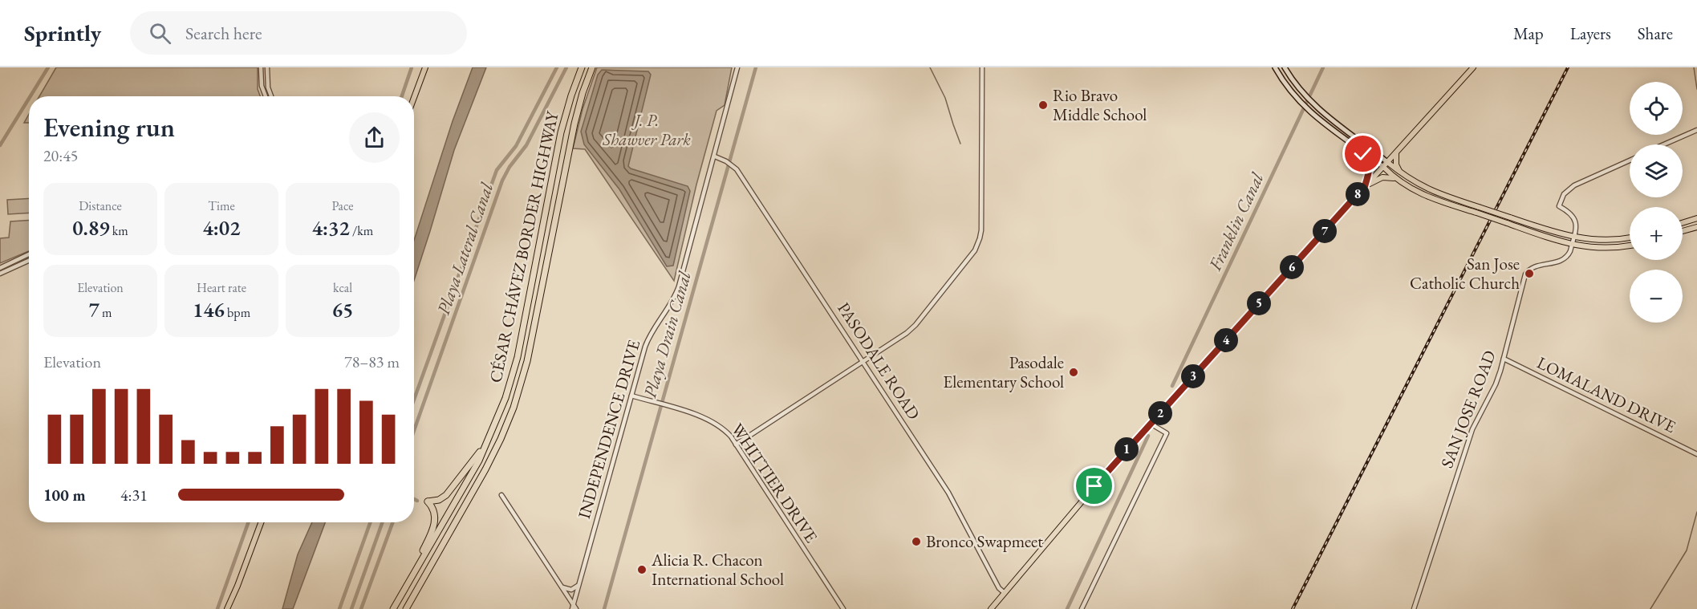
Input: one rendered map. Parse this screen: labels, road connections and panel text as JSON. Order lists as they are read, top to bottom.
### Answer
{
  "streets": {
    "highway": ["CÉSAR CHÁVEZ BORDER HIGHWAY"],
    "street": [
      "PASODALE ROAD",
      "LOMALAND DRIVE",
      "SAN JOSE ROAD",
      "INDEPENDENCE DRIVE",
      "WHITTIER DRIVE"
    ]
  },
  "crossings": [
    ["PASODALE ROAD", "INDEPENDENCE DRIVE"],
    ["LOMALAND DRIVE", "SAN JOSE ROAD"],
    ["INDEPENDENCE DRIVE", "WHITTIER DRIVE"]
  ],
  "water": ["Franklin Canal", "Playa Lateral Canal", "Playa Drain Canal"],
  "parks": ["J. P. Shawver Park"],
  "places": [
    "Rio Bravo Middle School",
    "San Jose Catholic Church",
    "Pasodale Elementary School",
    "Bronco Swapmeet",
    "Alicia R. Chacon International School"
  ],
  "page": {
    "header": "Sprintly",
    "search": "Search here",
    "nav": ["Map", "Layers", "Share"],
    "map_buttons": ["+", "−"],
    "heading": ["Evening run", "20:45"],
    "stats": [
      ["Distance", "0.89 km"],
      ["Time", "4:02"],
      ["Pace", "4:32 /km"],
      ["Elevation", "7 m"],
      ["Heart rate", "146 bpm"],
      ["kcal", "65"]
    ],
    "pins": [
      "8",
      "7",
      "6",
      "5",
      "4",
      "3",
      "2",
      "1"
    ],
    "chart": ["Elevation", "78–83 m"],
    "list": [
      {
        "name": "100 m",
        "note": "4:31"
      }
    ]
  }
}
